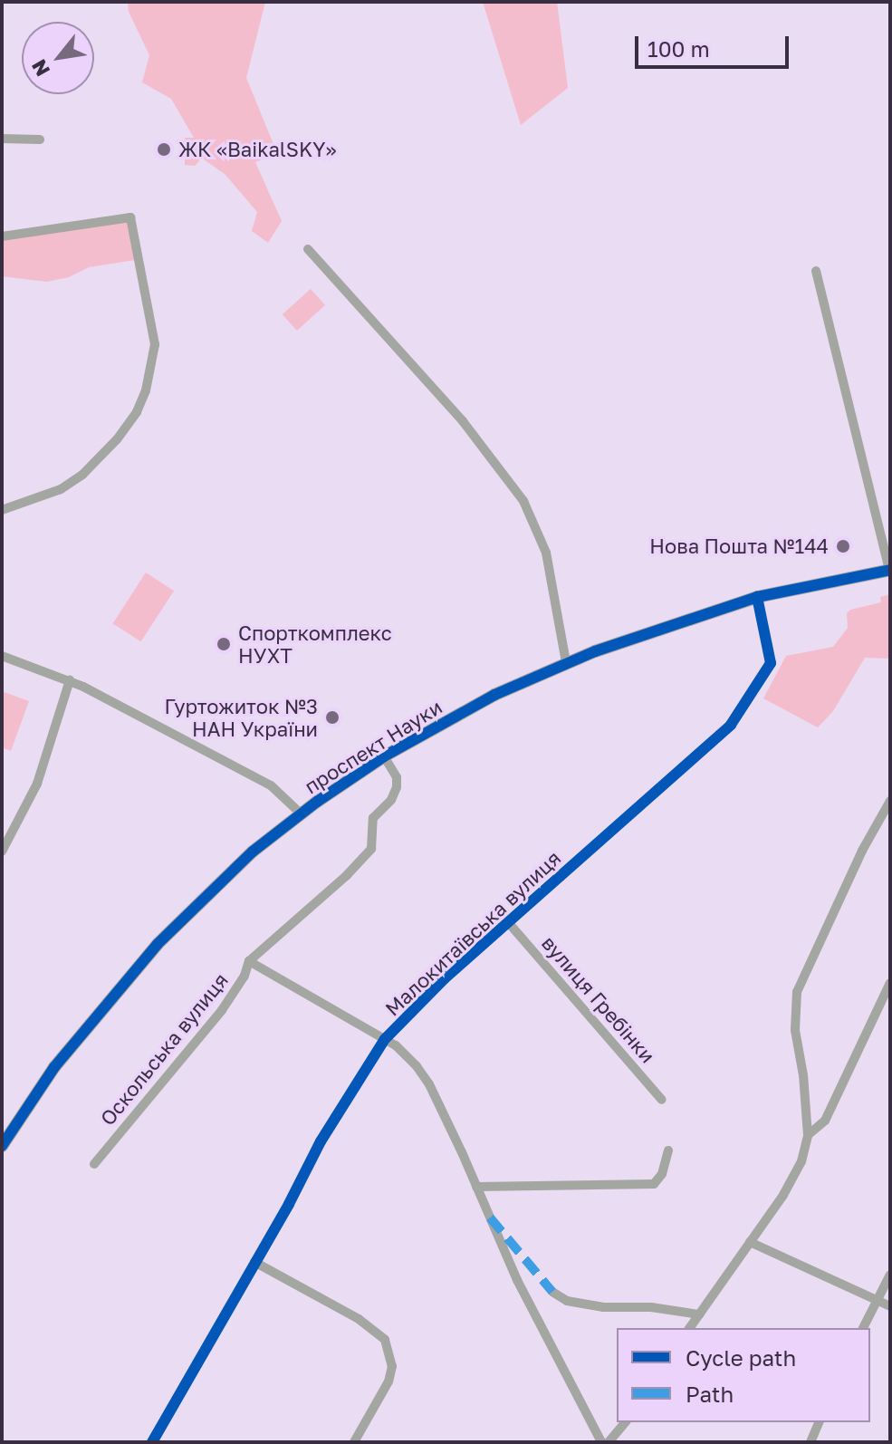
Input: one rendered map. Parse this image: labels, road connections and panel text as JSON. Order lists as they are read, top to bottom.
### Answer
{
  "streets": {
    "main road": ["проспект Науки"],
    "street": ["Малокитаївська вулиця", "вулиця Гребінки", "Оскольська вулиця"]
  },
  "crossings": [
    ["проспект Науки", "Малокитаївська вулиця"],
    ["проспект Науки", "Оскольська вулиця"],
    ["Малокитаївська вулиця", "вулиця Гребінки"]
  ],
  "places": [
    "ЖК «BaikalSKY»",
    "Нова Пошта №144",
    "Спорткомплекс НУХТ",
    "Гуртожиток №3 НАН України"
  ],
  "legend": ["Cycle path", "Path"],
  "scale_bar": "100 m",
  "north": "bottom left"
}
